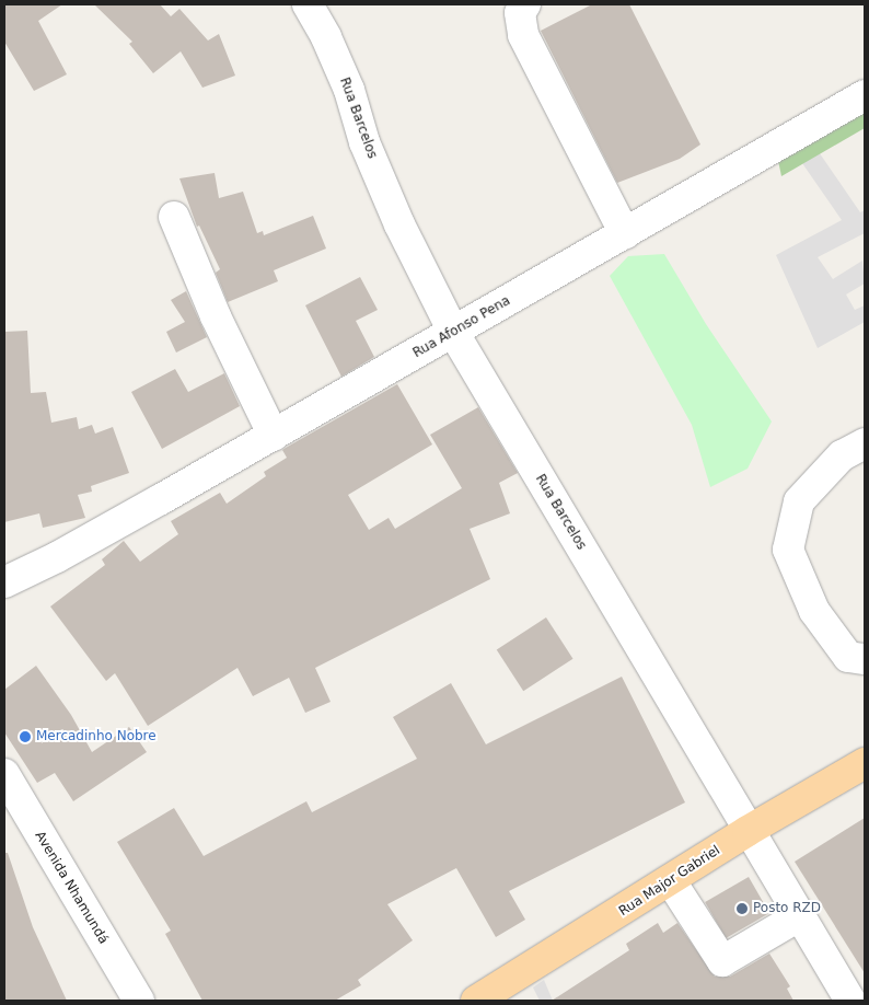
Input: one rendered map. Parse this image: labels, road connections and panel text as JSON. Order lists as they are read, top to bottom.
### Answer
{
  "streets": {
    "main road": ["Rua Major Gabriel"],
    "street": ["Rua Barcelos", "Rua Afonso Pena", "Avenida Nhamundá"]
  },
  "crossings": [
    ["Rua Barcelos", "Rua Afonso Pena"],
    ["Rua Barcelos", "Rua Major Gabriel"]
  ],
  "places": ["Mercadinho Nobre", "Posto RZD"]
}
